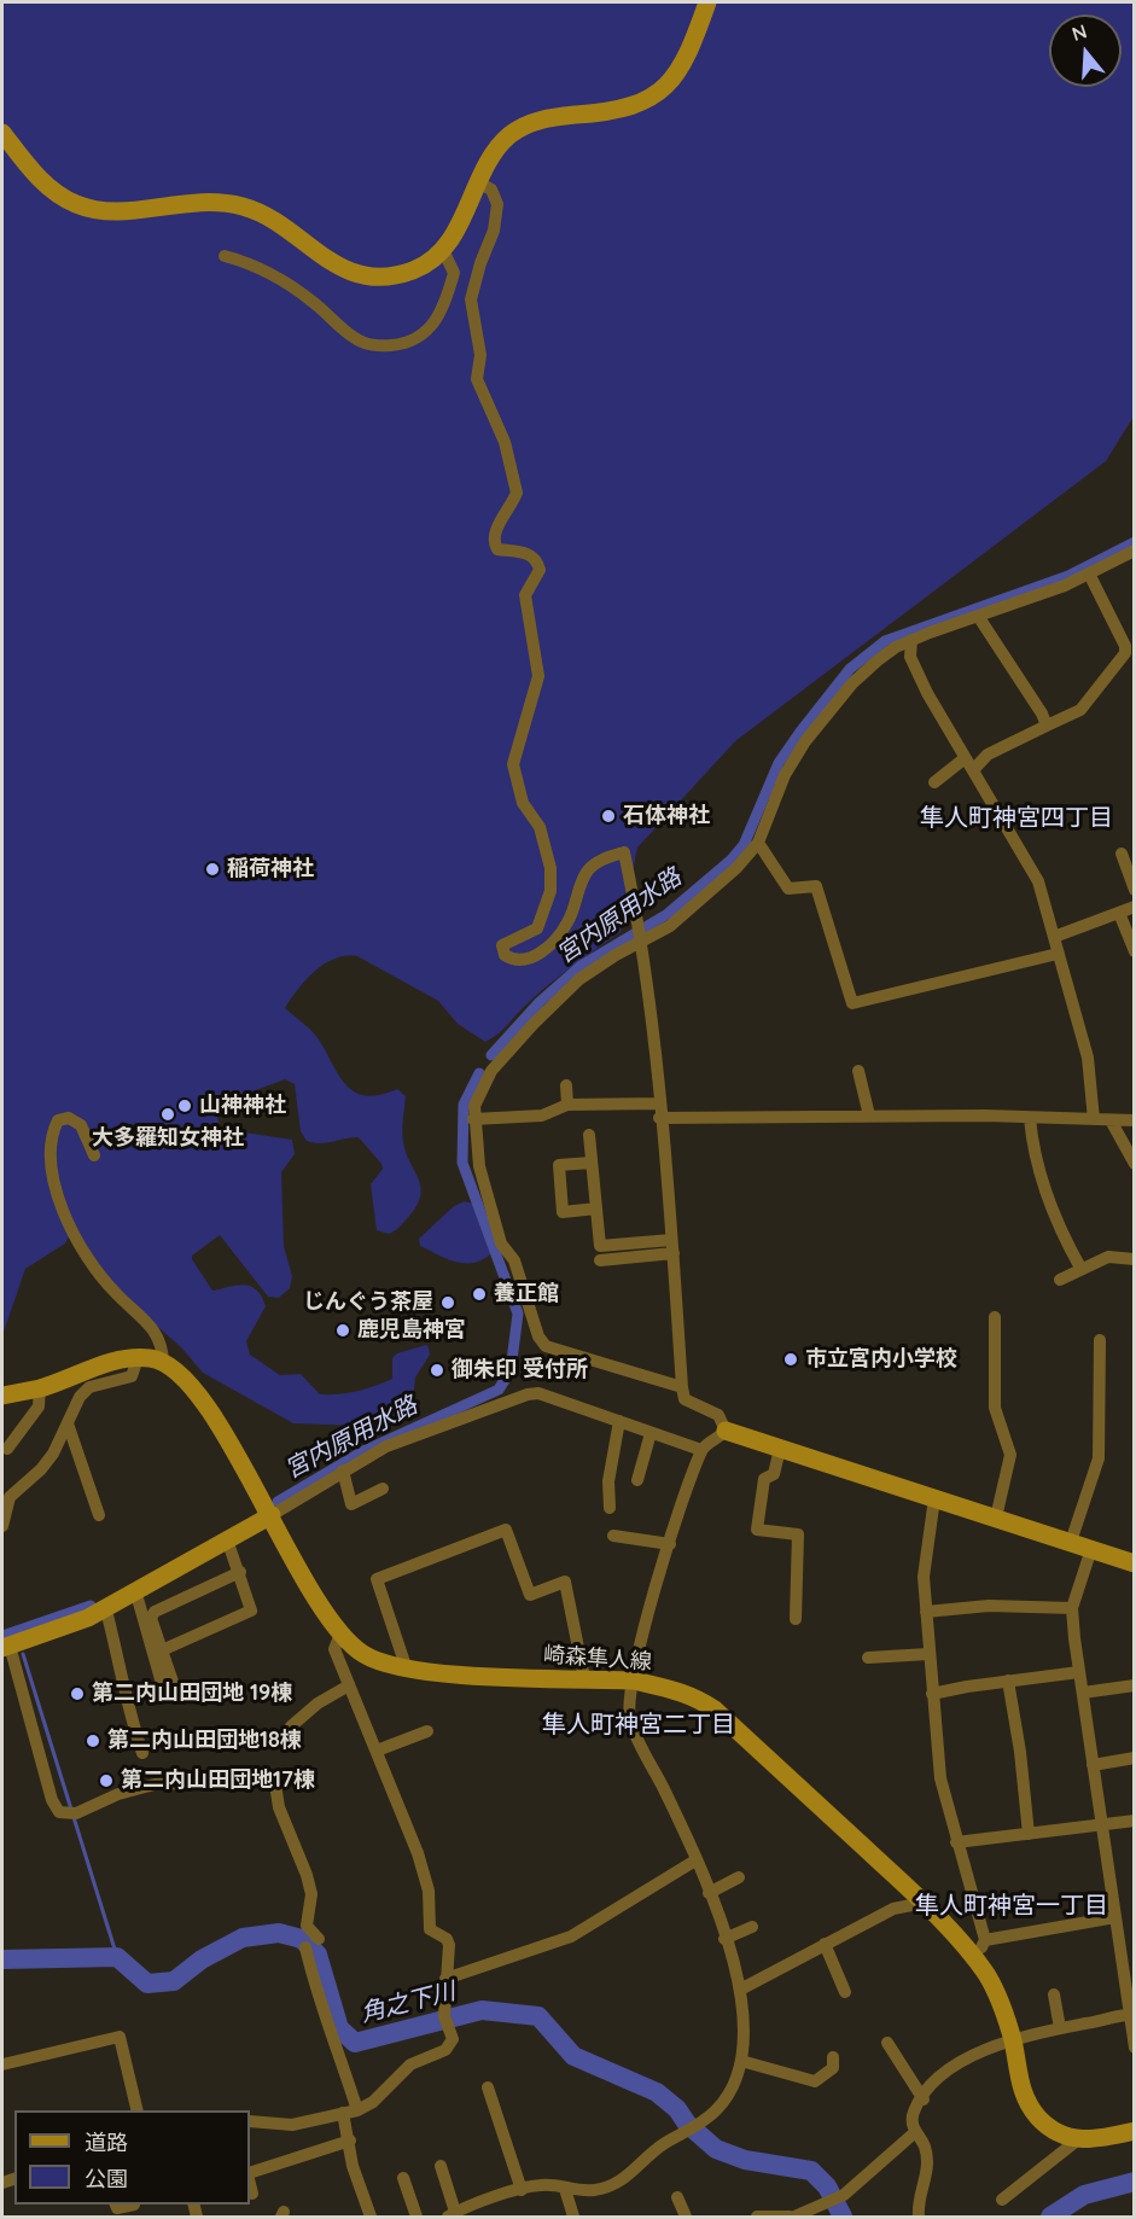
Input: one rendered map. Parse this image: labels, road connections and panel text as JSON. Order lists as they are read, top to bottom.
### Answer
{
  "streets": {
    "street": ["崎森隼人線"]
  },
  "districts": ["隼人町神宮四丁目", "隼人町神宮二丁目", "隼人町神宮一丁目"],
  "water": ["宮内原用水路", "角之下川"],
  "places": [
    "石体神社",
    "稲荷神社",
    "山神神社",
    "大多羅知女神社",
    "養正館",
    "じんぐう茶屋",
    "鹿児島神宮",
    "市立宮内小学校",
    "御朱印 受付所",
    "第二内山田団地 19棟",
    "第二内山田団地18棟",
    "第二内山田団地17棟"
  ],
  "legend": ["道路", "公園"],
  "north": "top"
}
